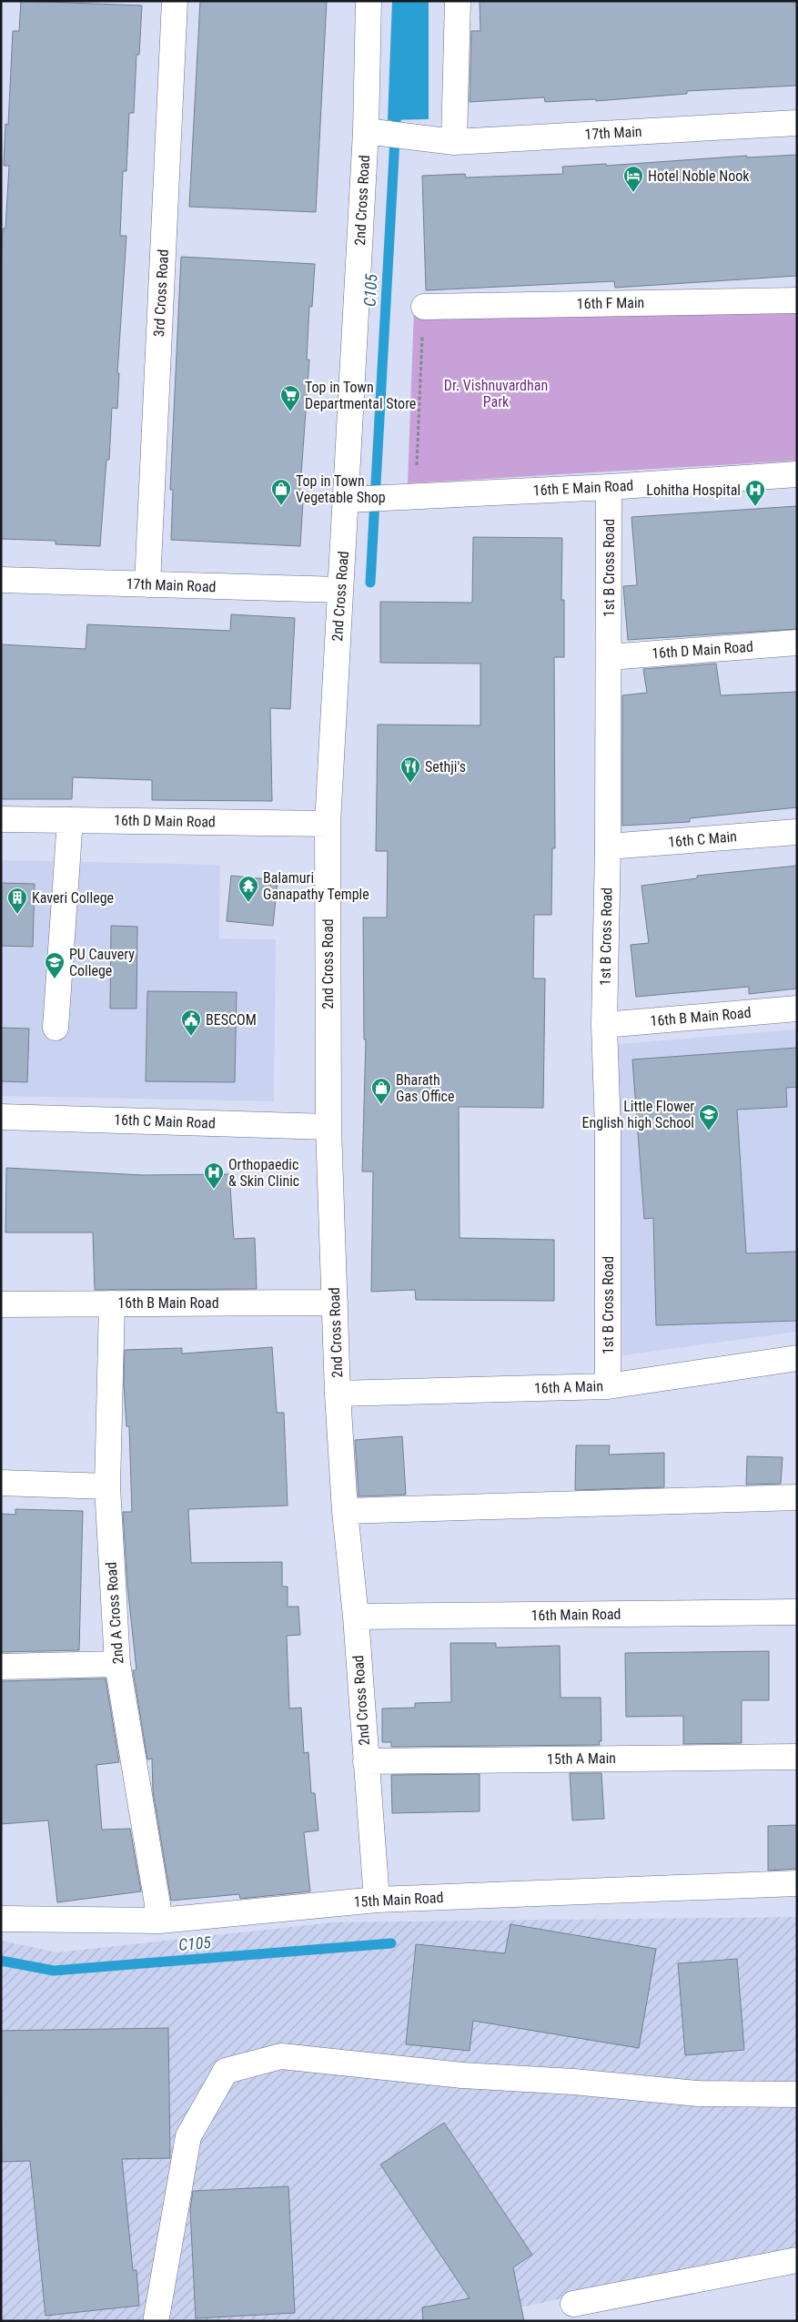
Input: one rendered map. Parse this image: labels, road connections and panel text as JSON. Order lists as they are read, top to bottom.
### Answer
{
  "streets": {
    "street": [
      "17th Main",
      "2nd Cross Road",
      "3rd Cross Road",
      "16th F Main",
      "16th E Main Road",
      "1st B Cross Road",
      "17th Main Road",
      "16th D Main Road",
      "16th C Main",
      "16th B Main Road",
      "16th C Main Road",
      "16th A Main",
      "2nd A Cross Road",
      "16th Main Road",
      "15th A Main",
      "15th Main Road"
    ]
  },
  "crossings": [
    ["2nd Cross Road", "16th E Main Road"],
    ["2nd Cross Road", "17th Main Road"],
    ["2nd Cross Road", "16th D Main Road"],
    ["2nd Cross Road", "16th B Main Road"],
    ["2nd Cross Road", "16th C Main Road"],
    ["2nd Cross Road", "16th A Main"],
    ["2nd Cross Road", "16th Main Road"],
    ["2nd Cross Road", "15th A Main"],
    ["2nd Cross Road", "15th Main Road"],
    ["3rd Cross Road", "17th Main Road"],
    ["16th E Main Road", "1st B Cross Road"],
    ["1st B Cross Road", "16th D Main Road"],
    ["1st B Cross Road", "16th C Main"],
    ["1st B Cross Road", "16th B Main Road"],
    ["1st B Cross Road", "16th A Main"],
    ["16th B Main Road", "2nd A Cross Road"],
    ["2nd A Cross Road", "15th Main Road"]
  ],
  "water": ["C105"],
  "parks": ["Dr. Vishnuvardhan Park"],
  "places": {
    "hotel": ["Hotel Noble Nook"],
    "supermarket": ["Top in Town Departmental Store"],
    "shop": ["Top in Town Vegetable Shop", "Bharath Gas Office"],
    "hospital": ["Lohitha Hospital", "Orthopaedic & Skin Clinic"],
    "restaurant": ["Sethji's"],
    "temple": ["Balamuri Ganapathy Temple"],
    "building": ["Kaveri College"],
    "school or university": ["PU Cauvery College", "Little Flower English high School"],
    "public building": ["BESCOM"]
  }
}
